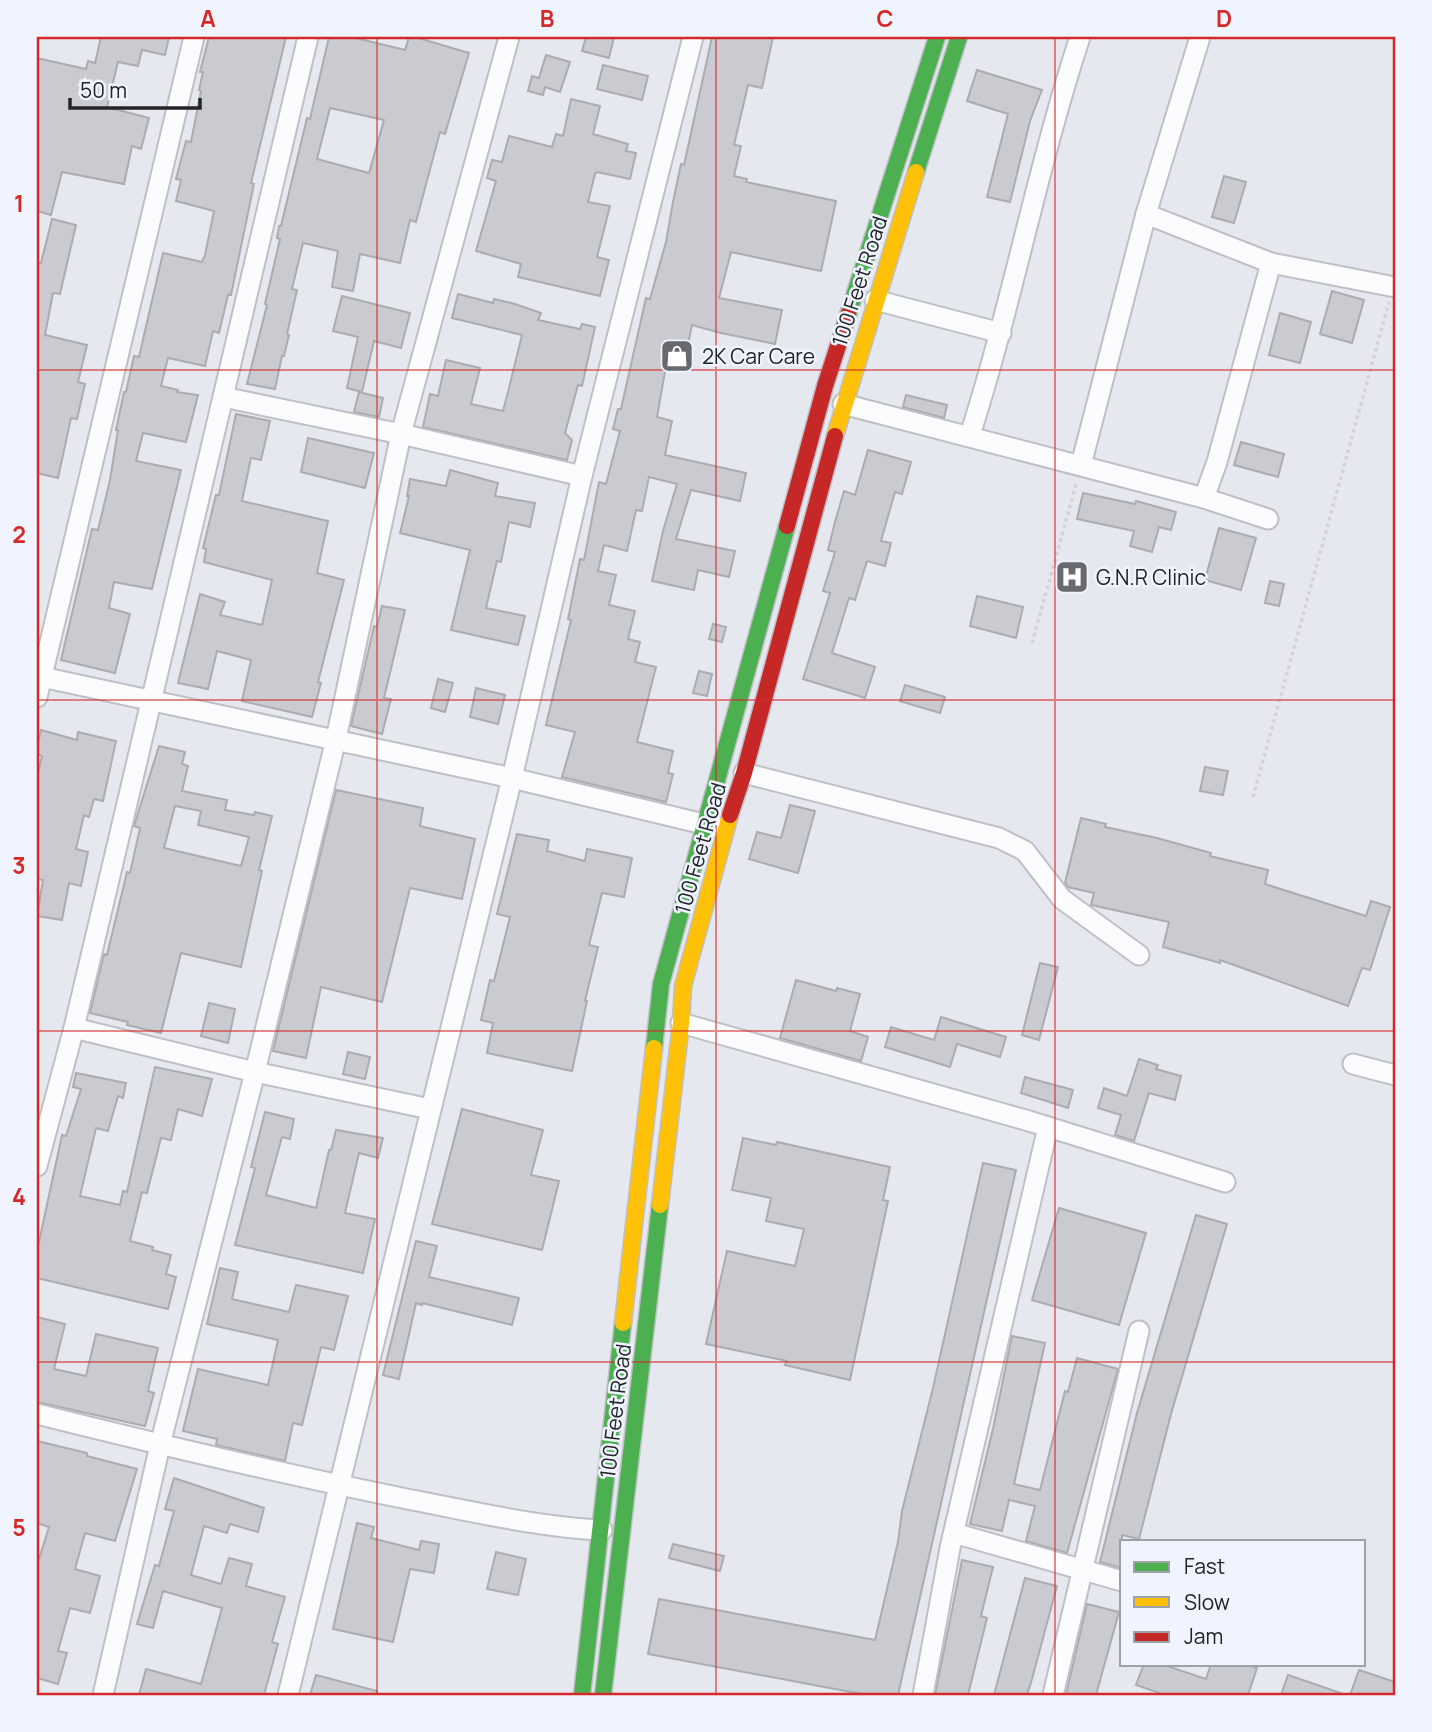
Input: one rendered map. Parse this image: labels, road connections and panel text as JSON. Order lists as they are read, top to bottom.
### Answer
{
  "streets": {
    "street": ["100 Feet Road"]
  },
  "places": {
    "shop": ["2K Car Care"],
    "hospital": ["G.N.R Clinic"]
  },
  "legend": ["Fast", "Slow", "Jam"],
  "scale_bar": "50 m",
  "grid": {
    "columns": [
      "A",
      "B",
      "C",
      "D"
    ],
    "rows": [
      "1",
      "2",
      "3",
      "4",
      "5"
    ]
  }
}
